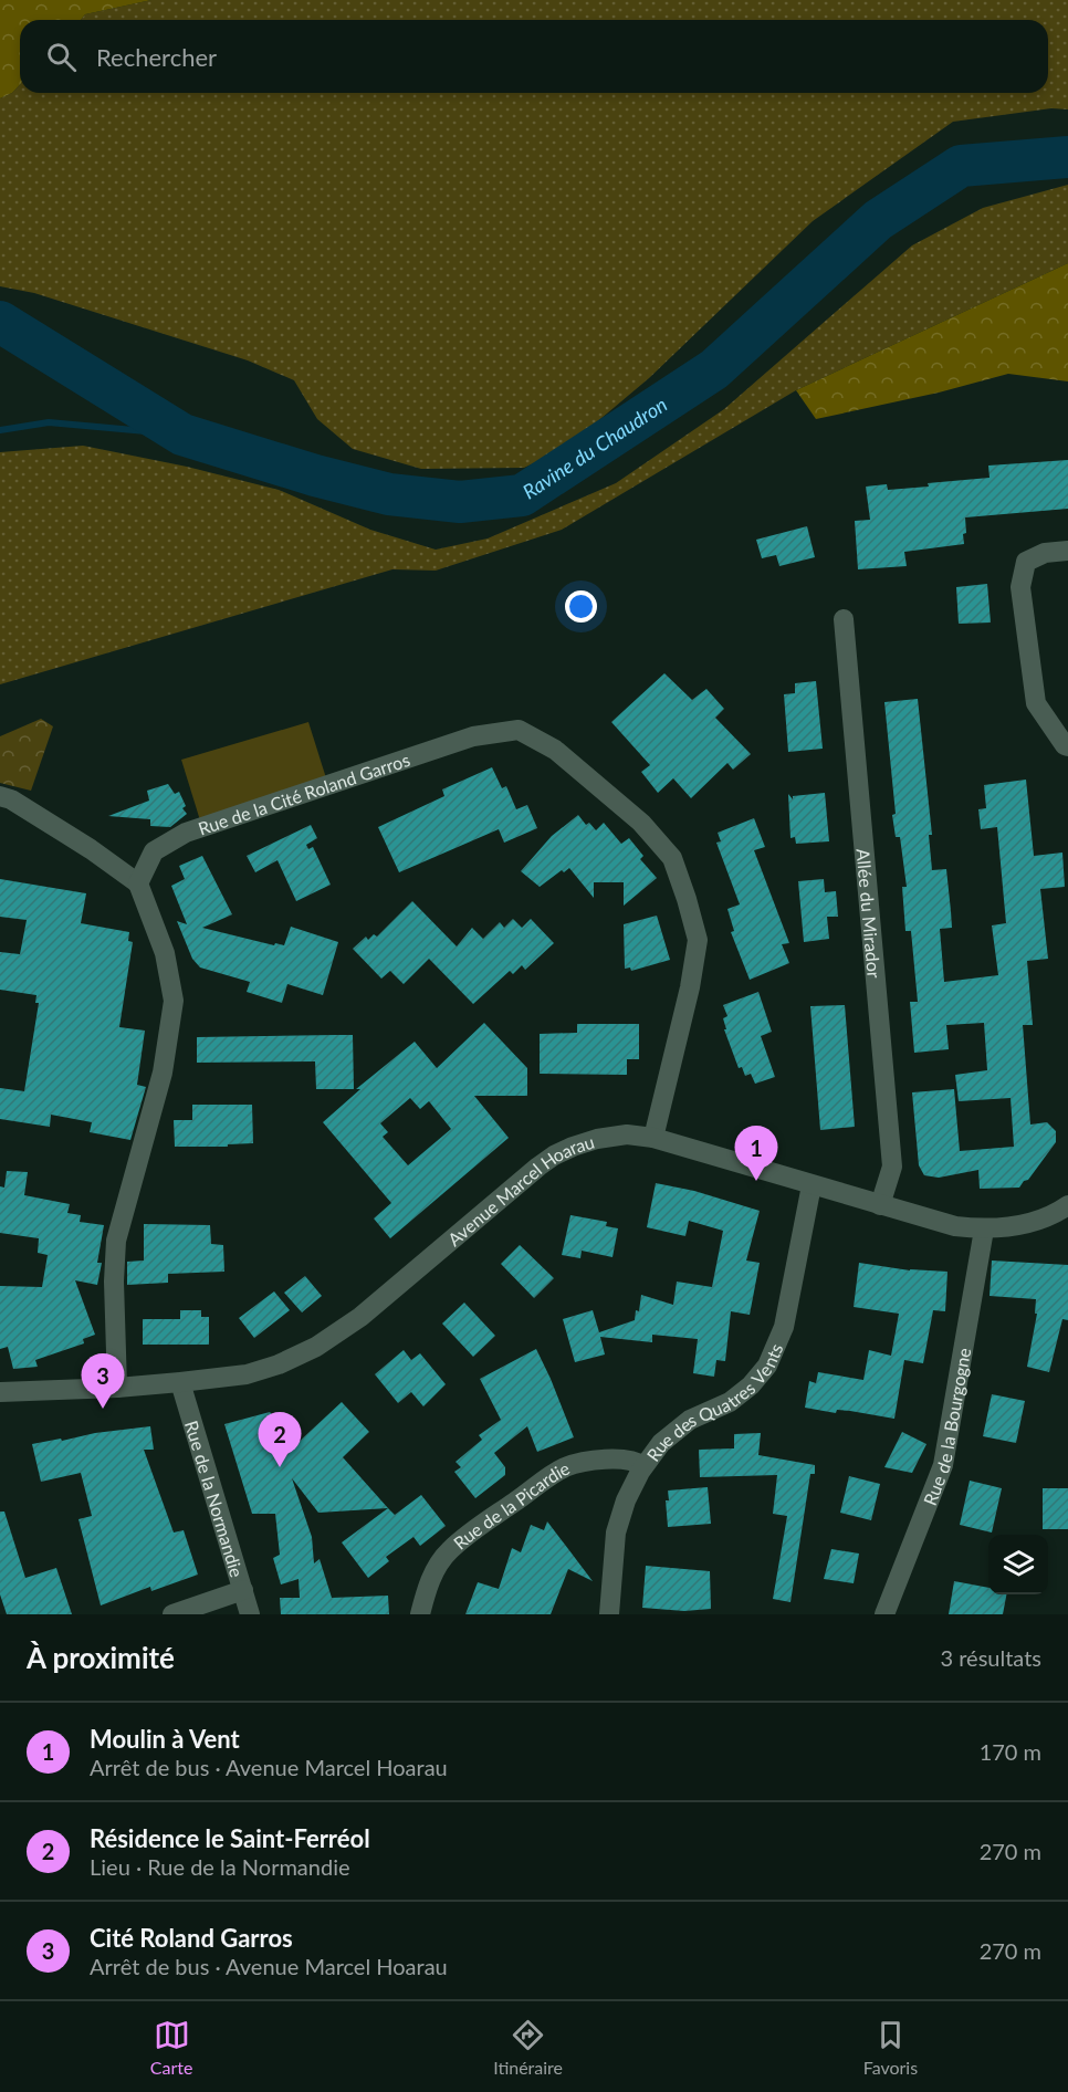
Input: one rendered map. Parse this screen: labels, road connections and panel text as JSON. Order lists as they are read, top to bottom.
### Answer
{
  "streets": {
    "street": [
      "Rue de la Cité Roland Garros",
      "Allée du Mirador",
      "Avenue Marcel Hoarau",
      "Rue des Quatres Vents",
      "Rue de la Bourgogne",
      "Rue de la Normandie",
      "Rue de la Picardie"
    ]
  },
  "crossings": [
    ["Rue de la Cité Roland Garros", "Avenue Marcel Hoarau"],
    ["Allée du Mirador", "Avenue Marcel Hoarau"],
    ["Avenue Marcel Hoarau", "Rue des Quatres Vents"],
    ["Avenue Marcel Hoarau", "Rue de la Bourgogne"],
    ["Avenue Marcel Hoarau", "Rue de la Normandie"],
    ["Rue des Quatres Vents", "Rue de la Picardie"]
  ],
  "water": ["Ravine du Chaudron"],
  "page": {
    "search": "Rechercher",
    "pins": ["1", "3", "2"],
    "heading": ["À proximité", "3 résultats"],
    "list": [
      {
        "mark": "1",
        "name": "Moulin à Vent",
        "note": "Arrêt de bus · Avenue Marcel Hoarau",
        "value": "170 m"
      },
      {
        "mark": "2",
        "name": "Résidence le Saint-Ferréol",
        "note": "Lieu · Rue de la Normandie",
        "value": "270 m"
      },
      {
        "mark": "3",
        "name": "Cité Roland Garros",
        "note": "Arrêt de bus · Avenue Marcel Hoarau",
        "value": "270 m"
      }
    ],
    "nav": ["Carte", "Itinéraire", "Favoris"]
  }
}
